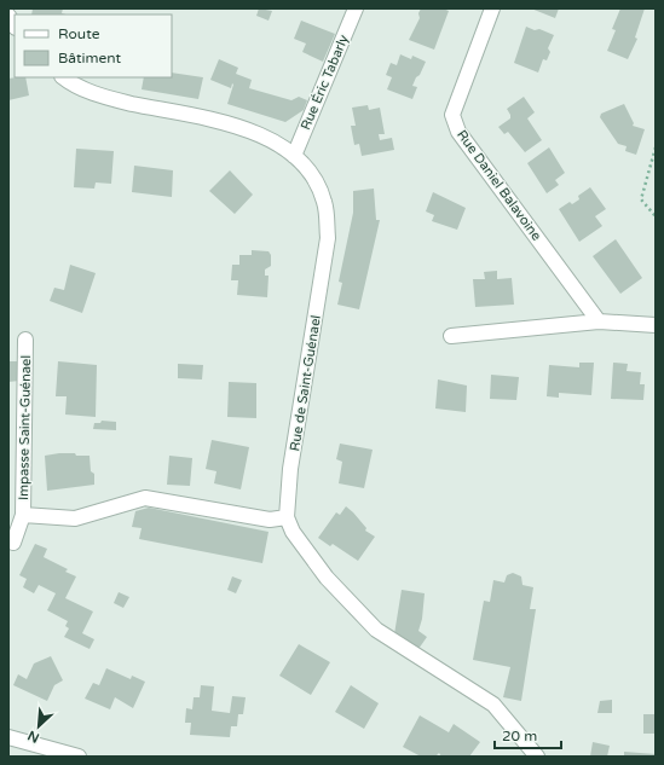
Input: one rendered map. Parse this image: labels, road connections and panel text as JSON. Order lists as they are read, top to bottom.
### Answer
{
  "streets": {
    "street": [
      "Rue Éric Tabarly",
      "Rue Daniel Balavoine",
      "Rue de Saint-Guénael",
      "Impasse Saint-Guénael"
    ]
  },
  "crossings": [
    ["Rue Éric Tabarly", "Rue de Saint-Guénael"],
    ["Rue de Saint-Guénael", "Impasse Saint-Guénael"]
  ],
  "legend": ["Route", "Bâtiment"],
  "scale_bar": "20 m",
  "north": "bottom left"
}
